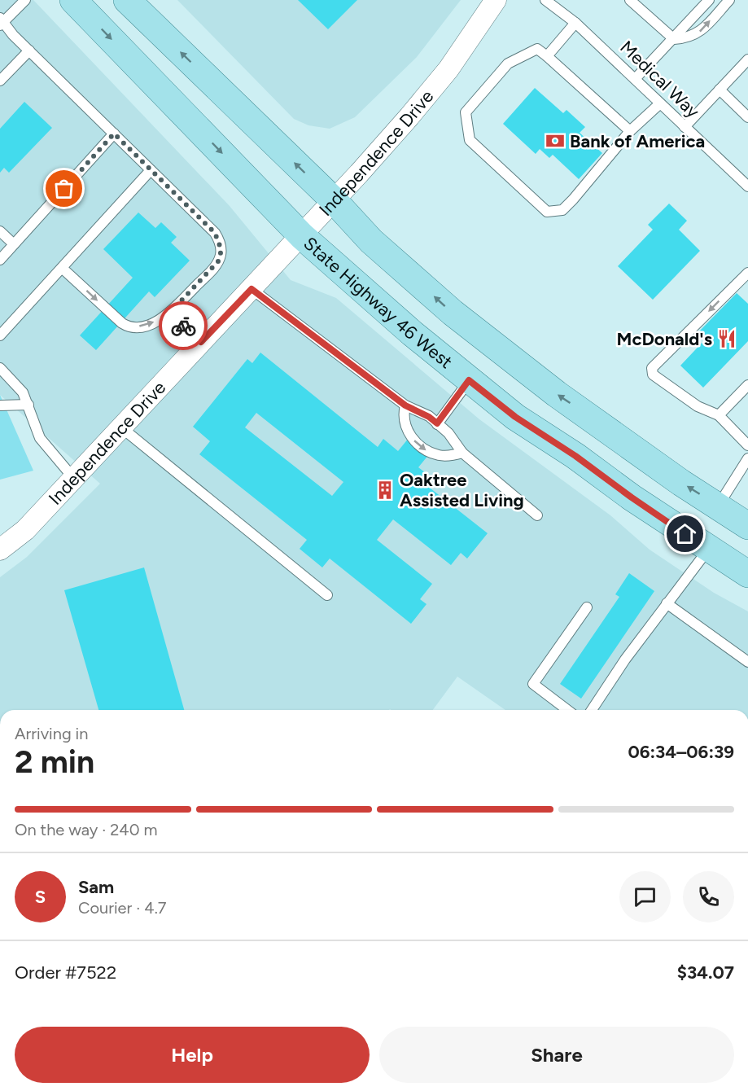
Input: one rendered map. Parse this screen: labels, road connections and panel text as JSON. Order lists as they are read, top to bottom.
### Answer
{
  "streets": {
    "main road": ["State Highway 46 West"],
    "street": ["Independence Drive"],
    "lane": ["Medical Way"]
  },
  "crossings": [
    ["Independence Drive", "State Highway 46 West"]
  ],
  "places": {
    "bank": ["Bank of America"],
    "restaurant": ["McDonald's"],
    "building": ["Oaktree Assisted Living"]
  },
  "page": {
    "heading": ["2 min", "Arriving in", "06:34–06:39"],
    "panel": [
      "Sam",
      "Courier · 4.7",
      "Order #7522",
      "$34.07"
    ],
    "bar": "On the way · 240 m",
    "round": "S",
    "buttons": ["Help", "Share"]
  }
}
